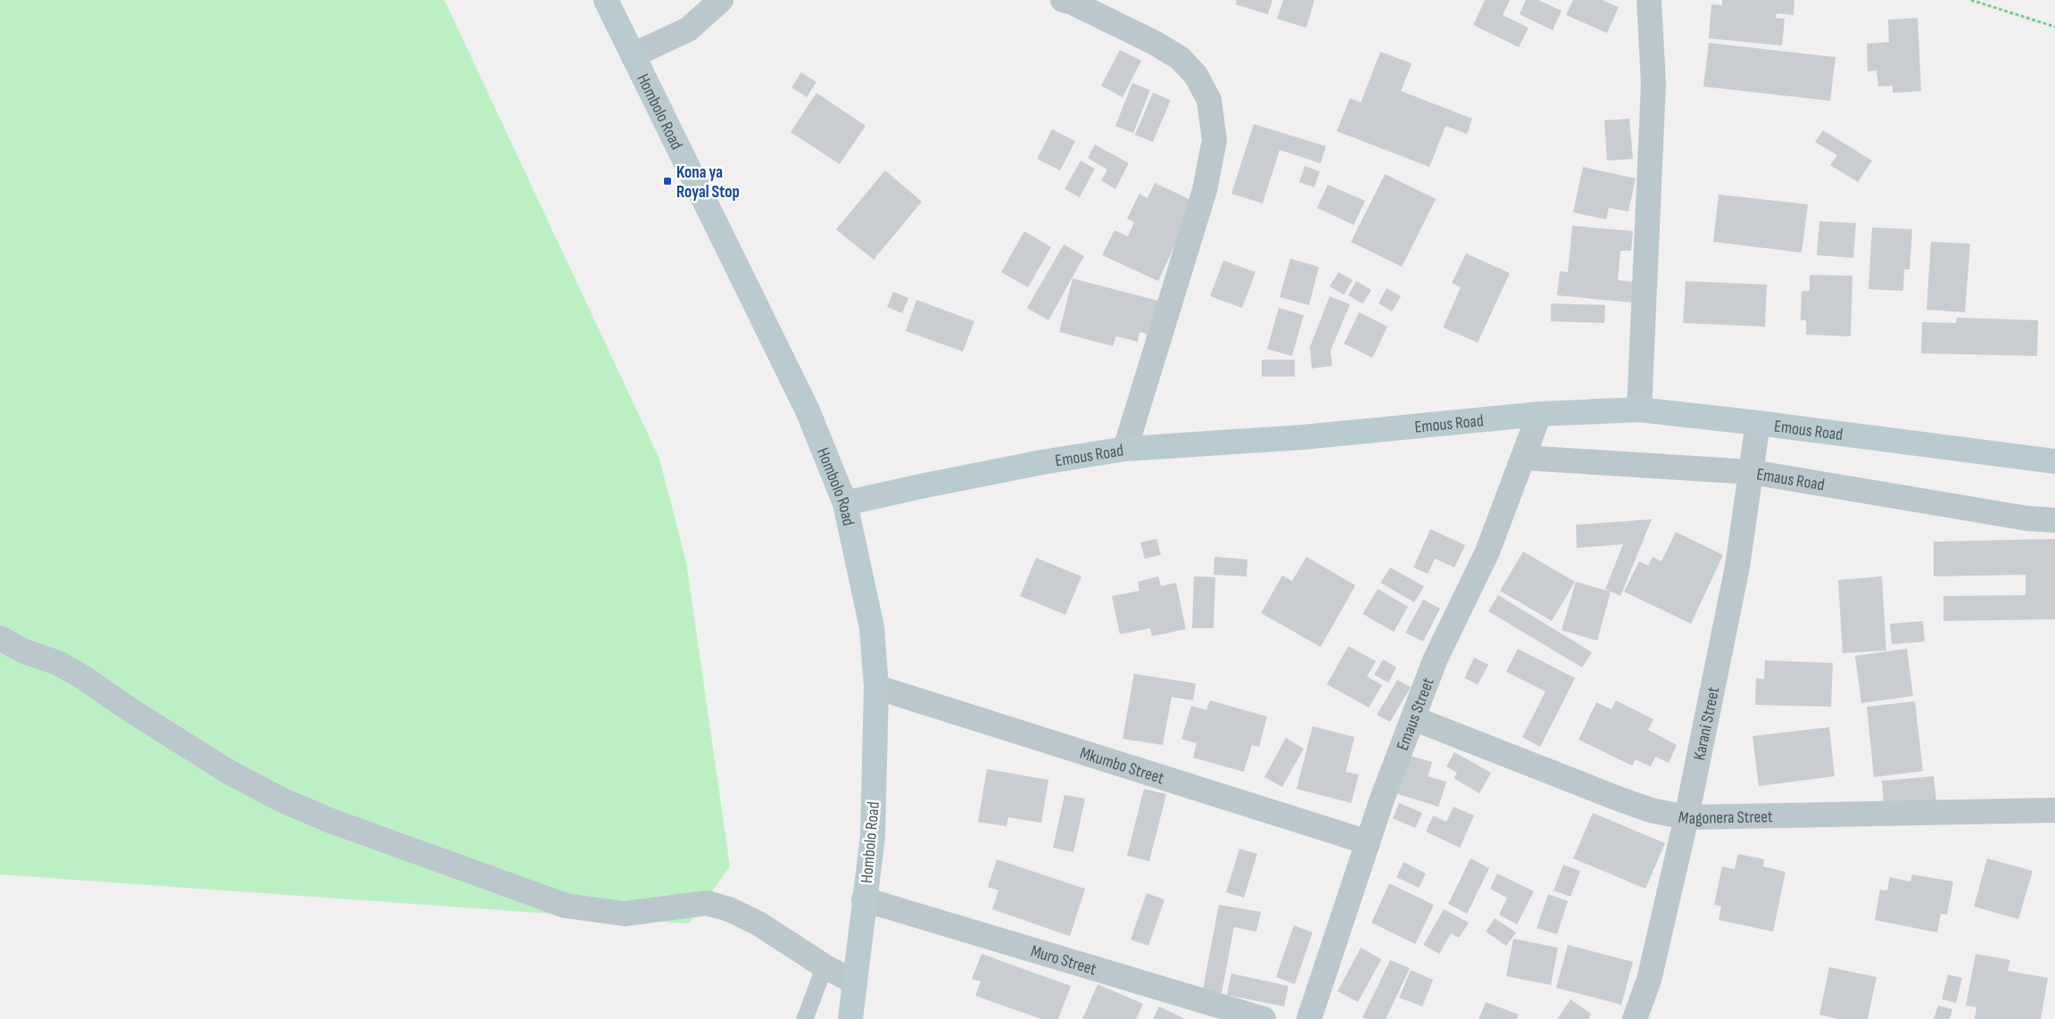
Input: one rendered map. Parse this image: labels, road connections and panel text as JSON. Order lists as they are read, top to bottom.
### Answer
{
  "streets": {
    "street": [
      "Hombolo Road",
      "Emous Road",
      "Emaus Road",
      "Emaus Street",
      "Karani Street",
      "Mkumbo Street",
      "Magonera Street",
      "Muro Street"
    ]
  },
  "crossings": [
    ["Hombolo Road", "Emous Road"],
    ["Hombolo Road", "Mkumbo Street"],
    ["Hombolo Road", "Muro Street"],
    ["Emous Road", "Emaus Street"],
    ["Emous Road", "Karani Street"],
    ["Emaus Road", "Emaus Street"],
    ["Emaus Road", "Karani Street"],
    ["Emaus Street", "Mkumbo Street"],
    ["Emaus Street", "Magonera Street"],
    ["Karani Street", "Magonera Street"]
  ],
  "places": {
    "transit": ["Kona ya Royal Stop"]
  }
}
